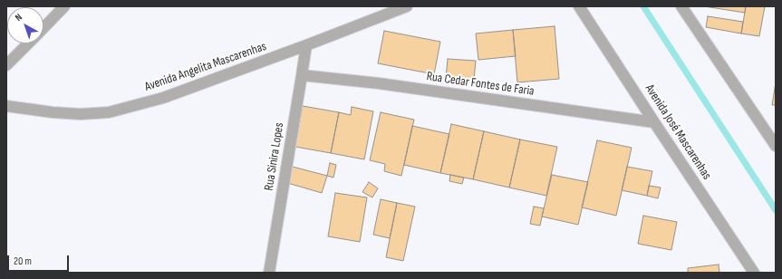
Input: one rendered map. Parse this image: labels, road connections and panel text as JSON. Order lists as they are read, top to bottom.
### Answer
{
  "streets": {
    "street": [
      "Avenida Angelita Mascarenhas",
      "Rua Cedar Fontes de Faria",
      "Avenida José Mascarenhas",
      "Rua Sinira Lopes"
    ]
  },
  "crossings": [
    ["Avenida Angelita Mascarenhas", "Rua Sinira Lopes"],
    ["Rua Cedar Fontes de Faria", "Avenida José Mascarenhas"],
    ["Rua Cedar Fontes de Faria", "Rua Sinira Lopes"]
  ],
  "scale_bar": "20 m",
  "north": "top left"
}
